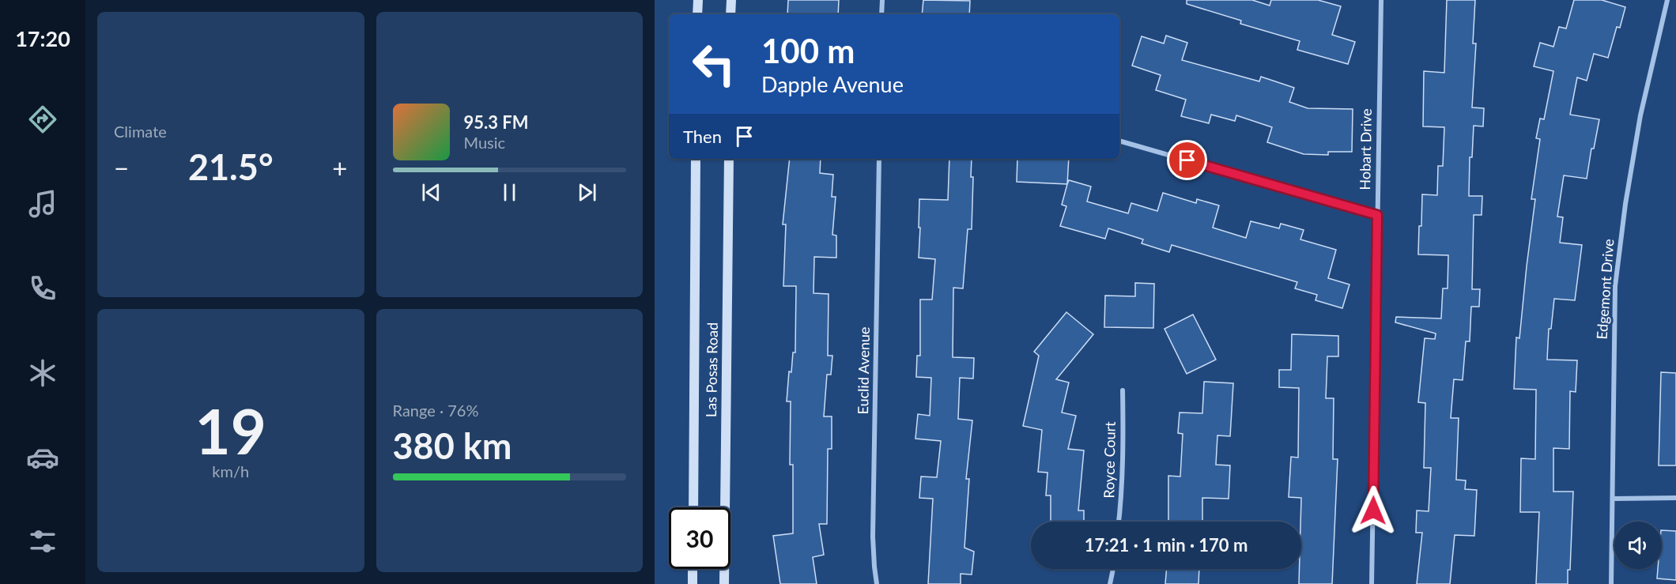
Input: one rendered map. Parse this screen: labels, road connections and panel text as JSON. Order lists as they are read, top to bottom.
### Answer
{
  "streets": {
    "main road": ["Las Posas Road"],
    "street": [
      "Hobart Drive",
      "Edgemont Drive",
      "Euclid Avenue",
      "Royce Court"
    ]
  },
  "page": {
    "tabs": "17:20",
    "tile": [
      "Climate",
      ["19", "km/h"],
      ["Range · 76%", "380 km"]
    ],
    "turn": ["100 m", "Dapple Avenue"],
    "song": ["95.3 FM", "Music"],
    "then": "Then",
    "heat": ["−", "21.5°", "+"],
    "limit": "30",
    "trip": "17:21 · 1 min · 170 m"
  }
}
